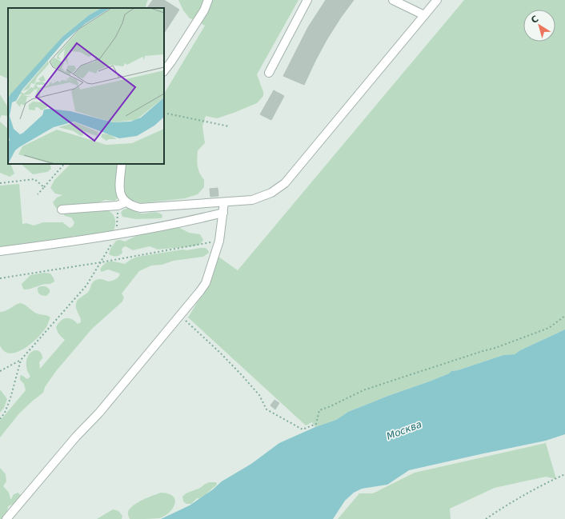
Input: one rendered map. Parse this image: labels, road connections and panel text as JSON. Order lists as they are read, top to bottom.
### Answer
{
  "water": ["Москва"],
  "north": "top left"
}
